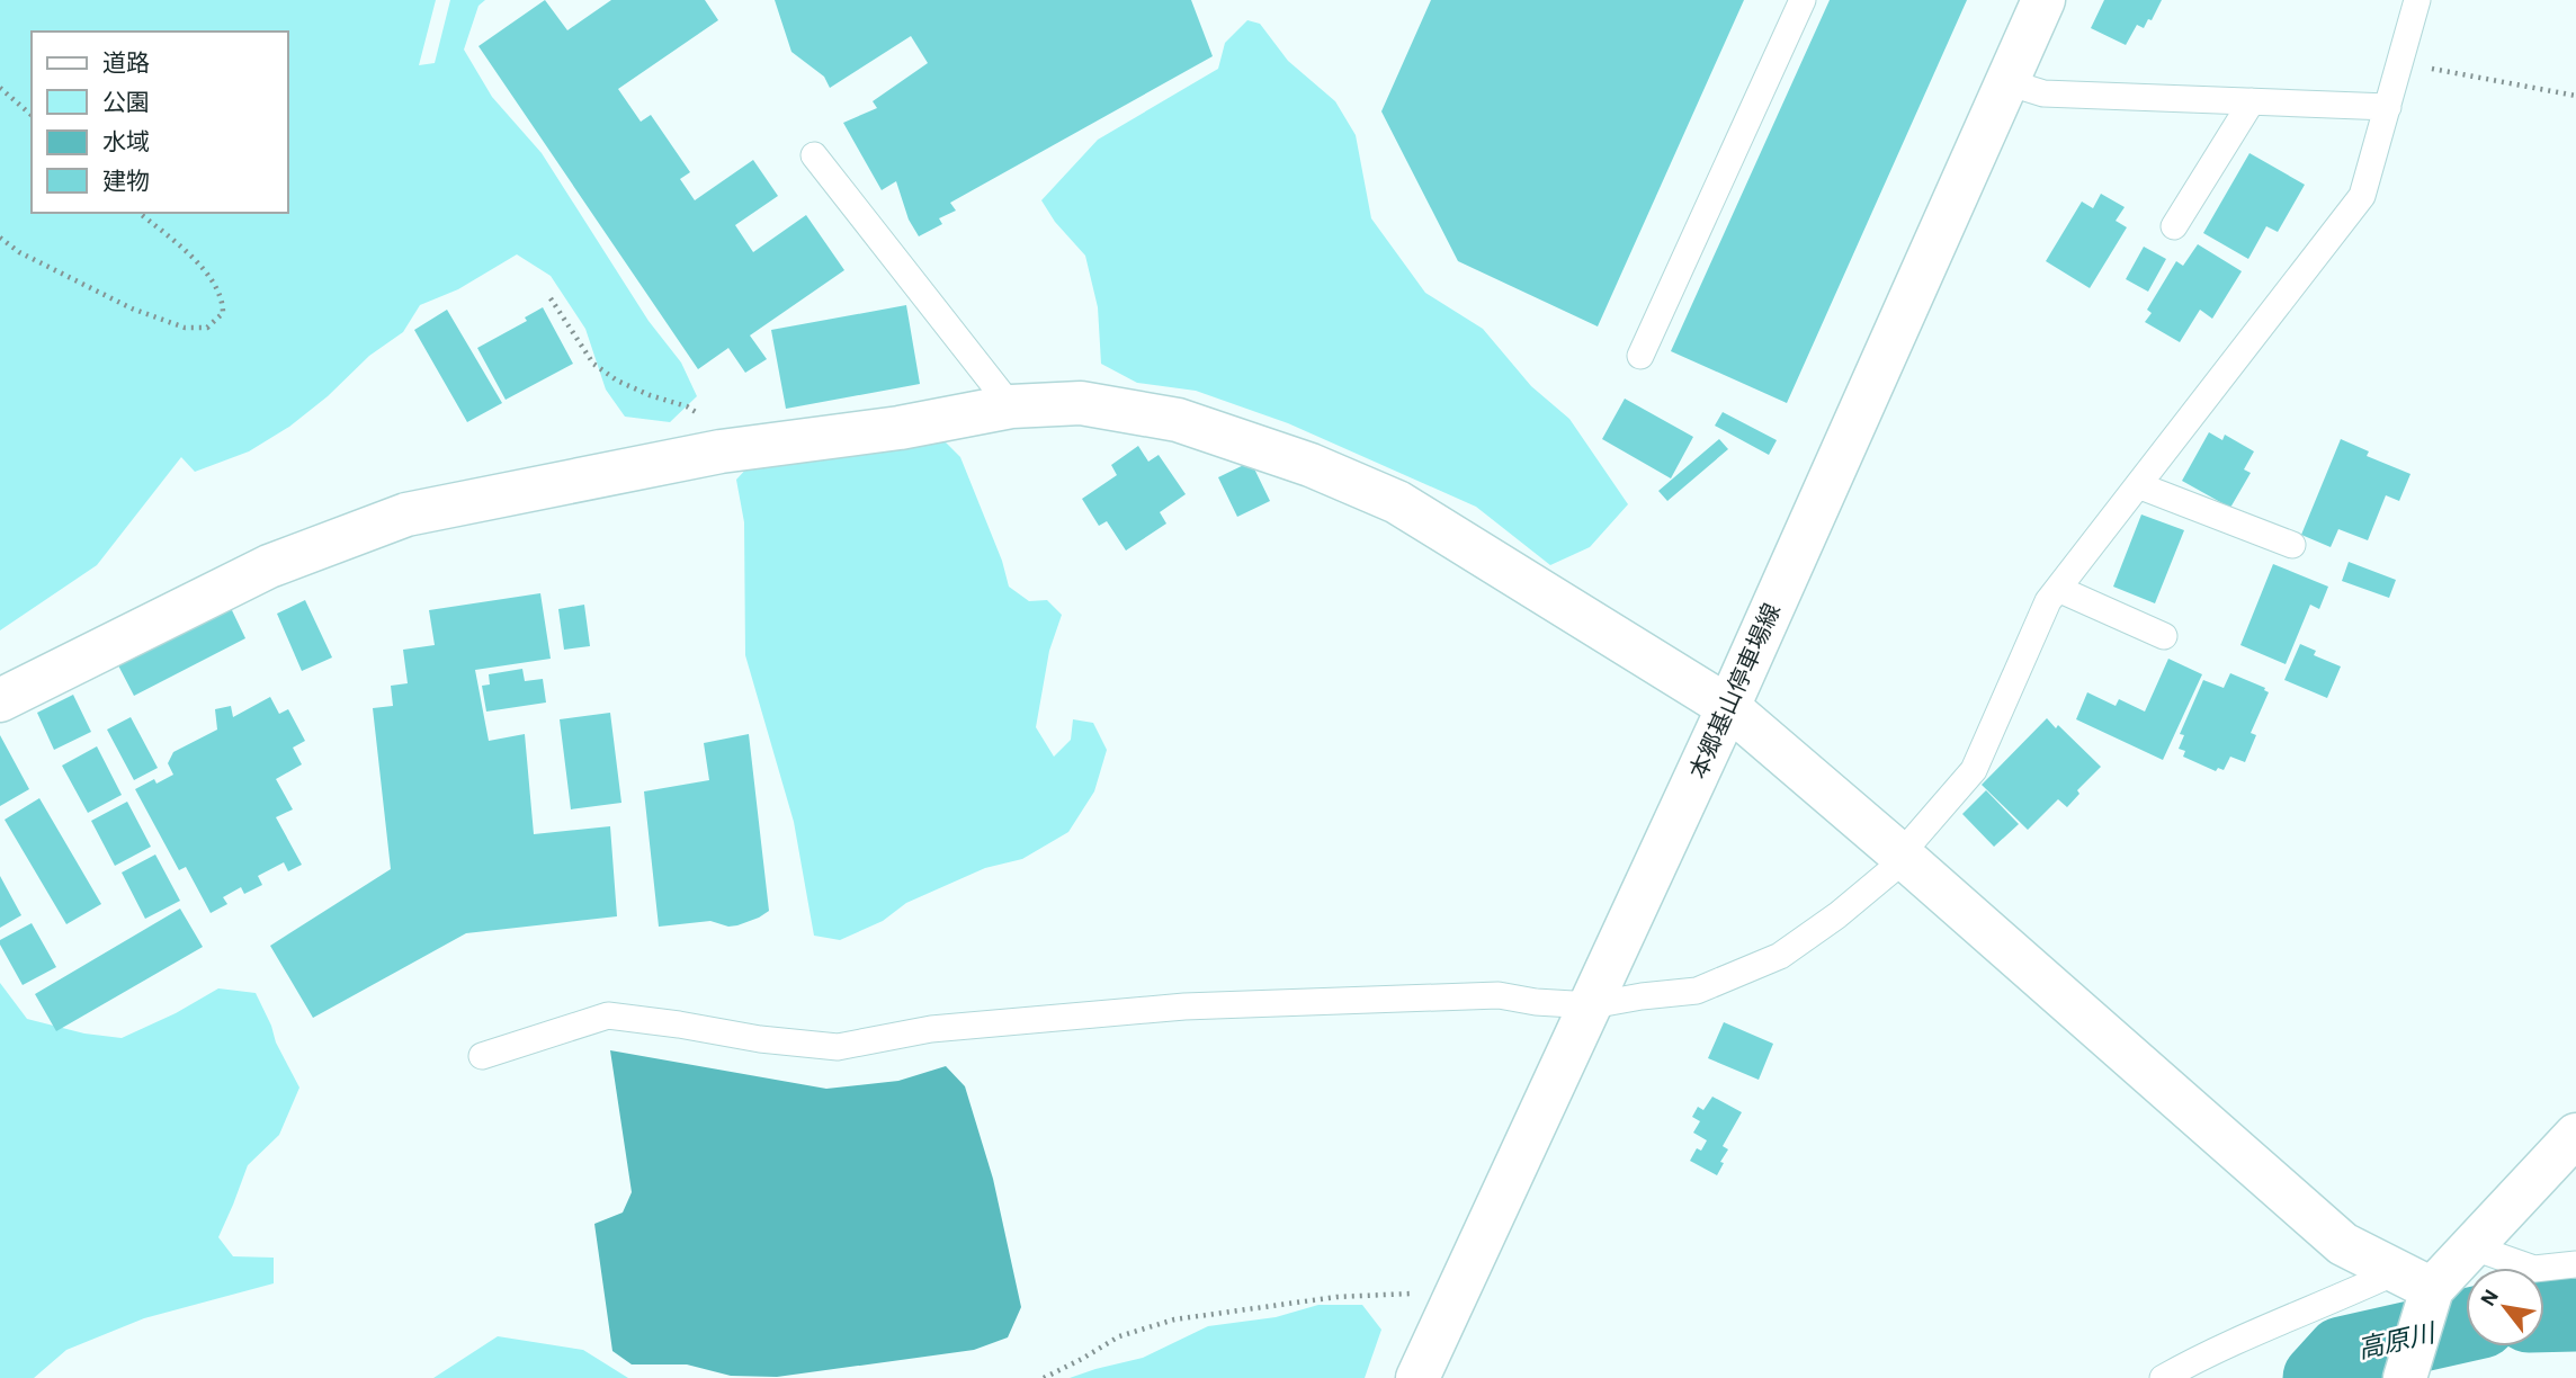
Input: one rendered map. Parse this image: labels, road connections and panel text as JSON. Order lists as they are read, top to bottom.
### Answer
{
  "streets": {
    "street": ["本郷基山停車場線"]
  },
  "water": ["高原川"],
  "legend": [
    "道路",
    "公園",
    "水域",
    "建物"
  ],
  "north": "top left"
}
